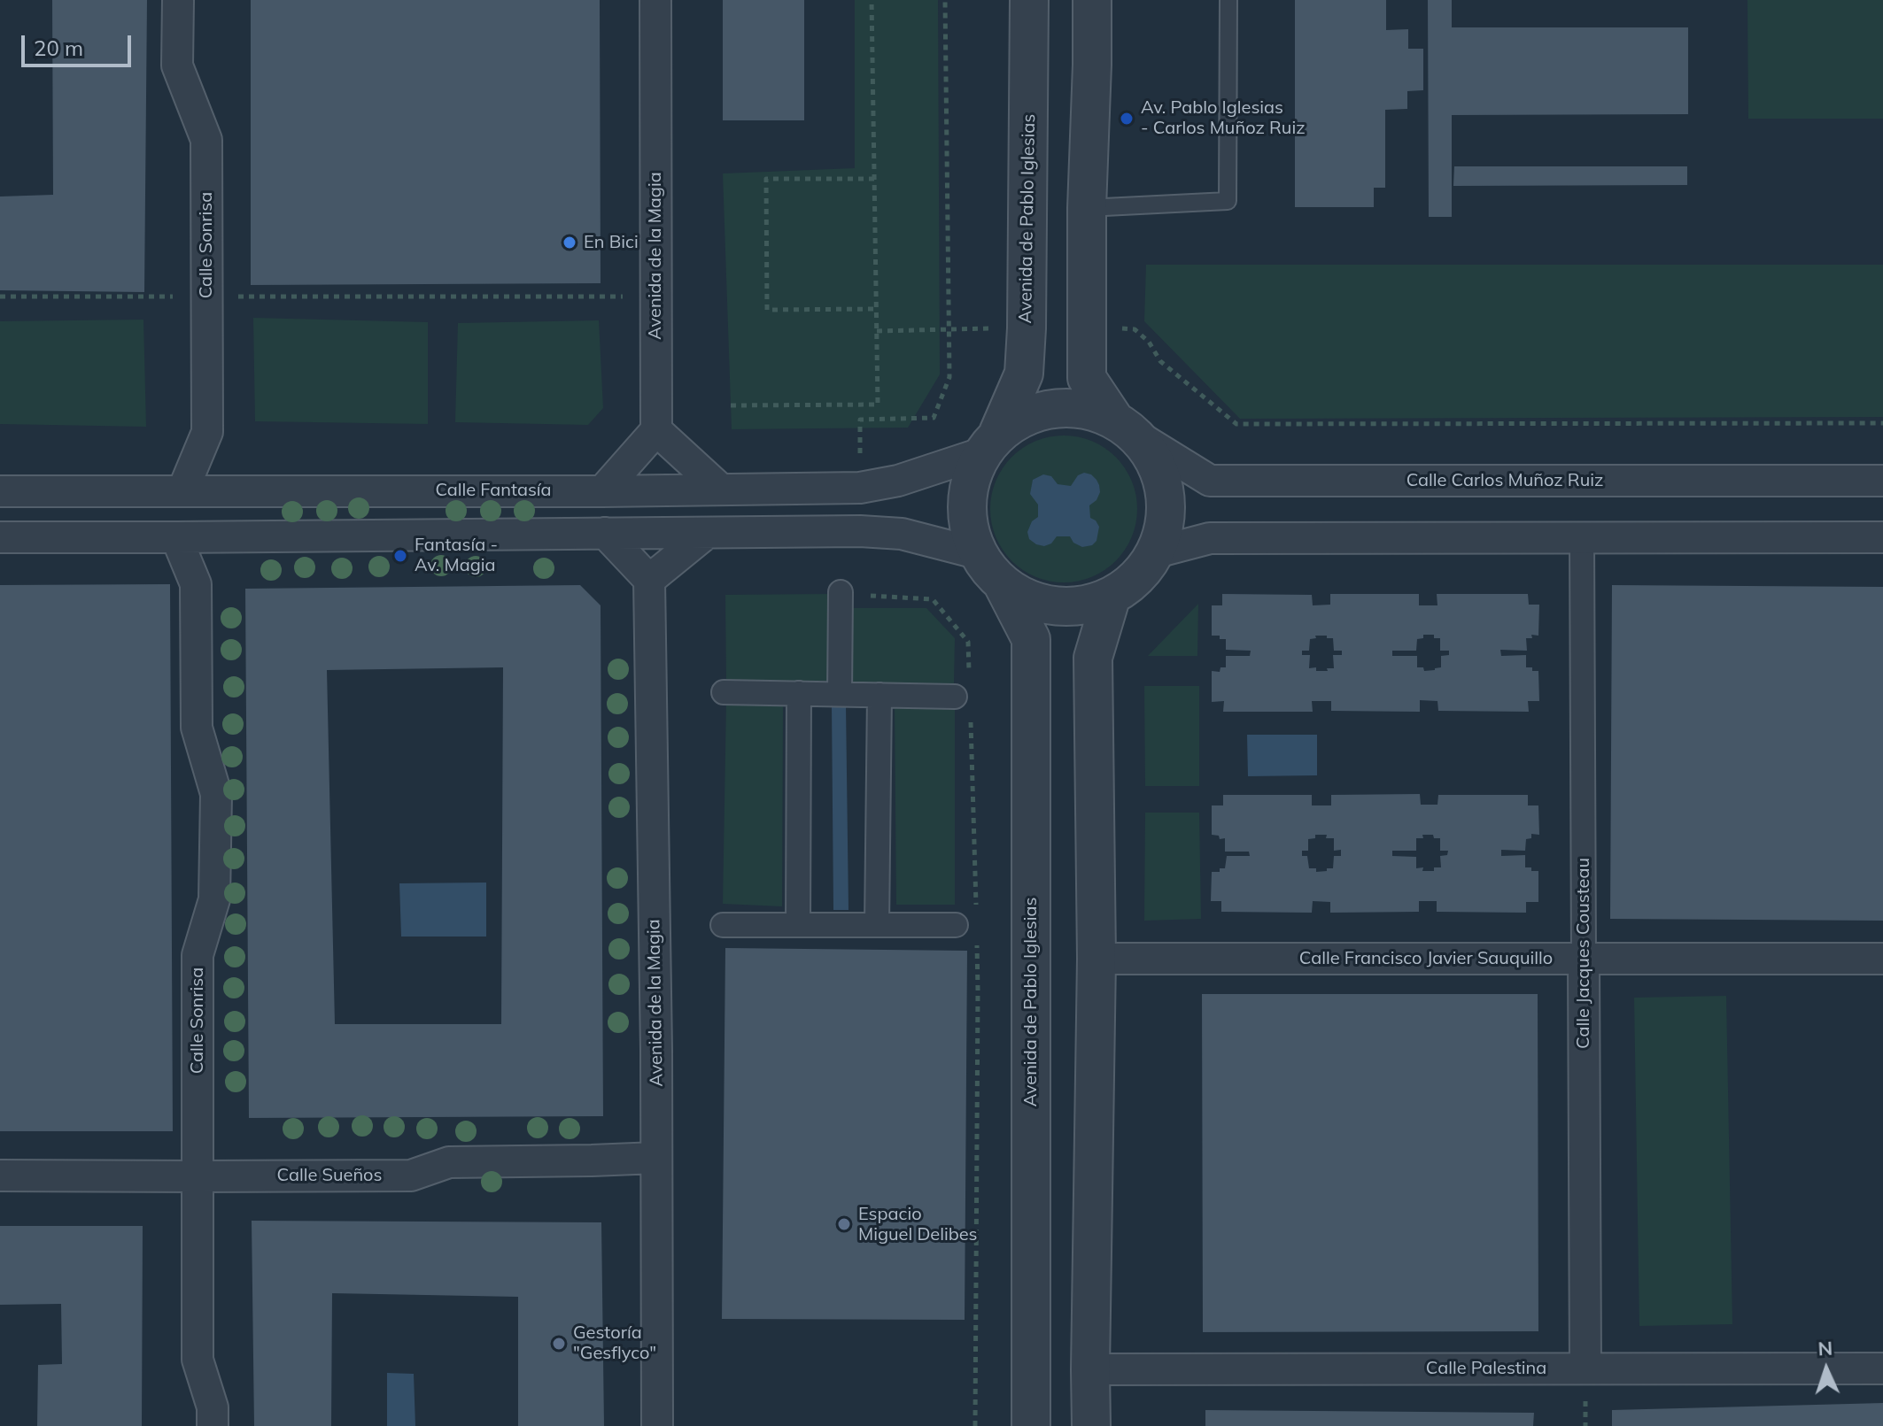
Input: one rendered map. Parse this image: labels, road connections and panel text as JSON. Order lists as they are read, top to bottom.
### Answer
{
  "streets": {
    "street": [
      "Avenida de Pablo Iglesias",
      "Calle Sonrisa",
      "Avenida de la Magia",
      "Calle Carlos Muñoz Ruiz",
      "Calle Fantasía",
      "Calle Jacques Cousteau",
      "Calle Francisco Javier Sauquillo",
      "Calle Sueños",
      "Calle Palestina"
    ]
  },
  "crossings": [
    ["Avenida de Pablo Iglesias", "Calle Carlos Muñoz Ruiz"],
    ["Avenida de Pablo Iglesias", "Calle Fantasía"],
    ["Calle Sonrisa", "Calle Fantasía"],
    ["Calle Sonrisa", "Calle Sueños"],
    ["Avenida de la Magia", "Calle Sueños"],
    ["Calle Carlos Muñoz Ruiz", "Calle Fantasía"],
    ["Calle Jacques Cousteau", "Calle Francisco Javier Sauquillo"],
    ["Calle Jacques Cousteau", "Calle Palestina"]
  ],
  "places": [
    "Av. Pablo Iglesias - Carlos Muñoz Ruiz",
    "En Bici",
    "Fantasía - Av. Magia",
    "Espacio Miguel Delibes",
    "Gestoría \"Gesflyco\""
  ],
  "scale_bar": "20 m",
  "north": "top"
}
